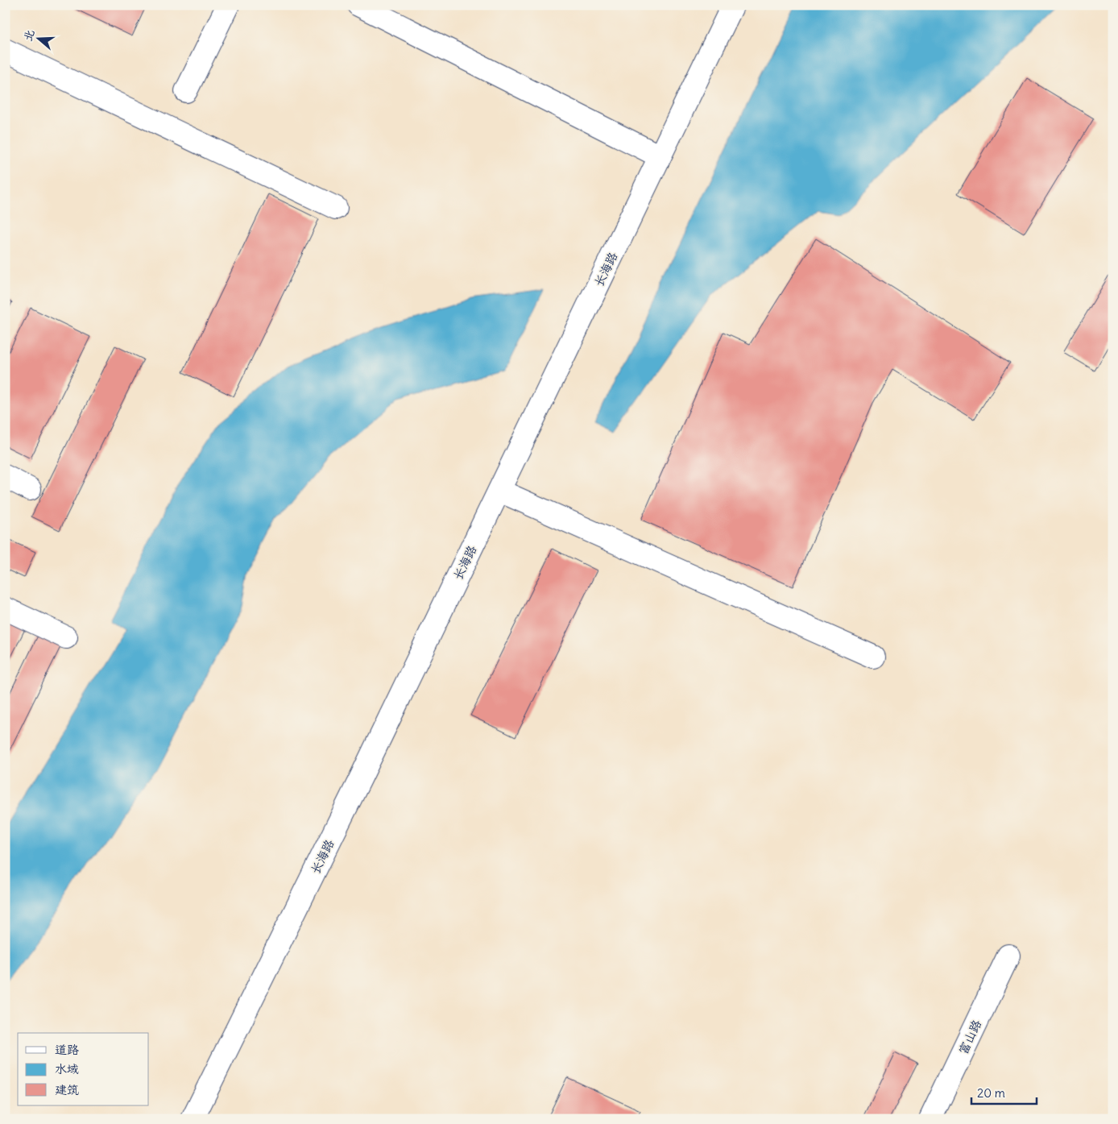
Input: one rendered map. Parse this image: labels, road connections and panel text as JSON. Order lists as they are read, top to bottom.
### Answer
{
  "streets": {
    "street": ["长海路", "富山路"]
  },
  "legend": ["道路", "水域", "建筑"],
  "scale_bar": "20 m",
  "north": "left"
}
